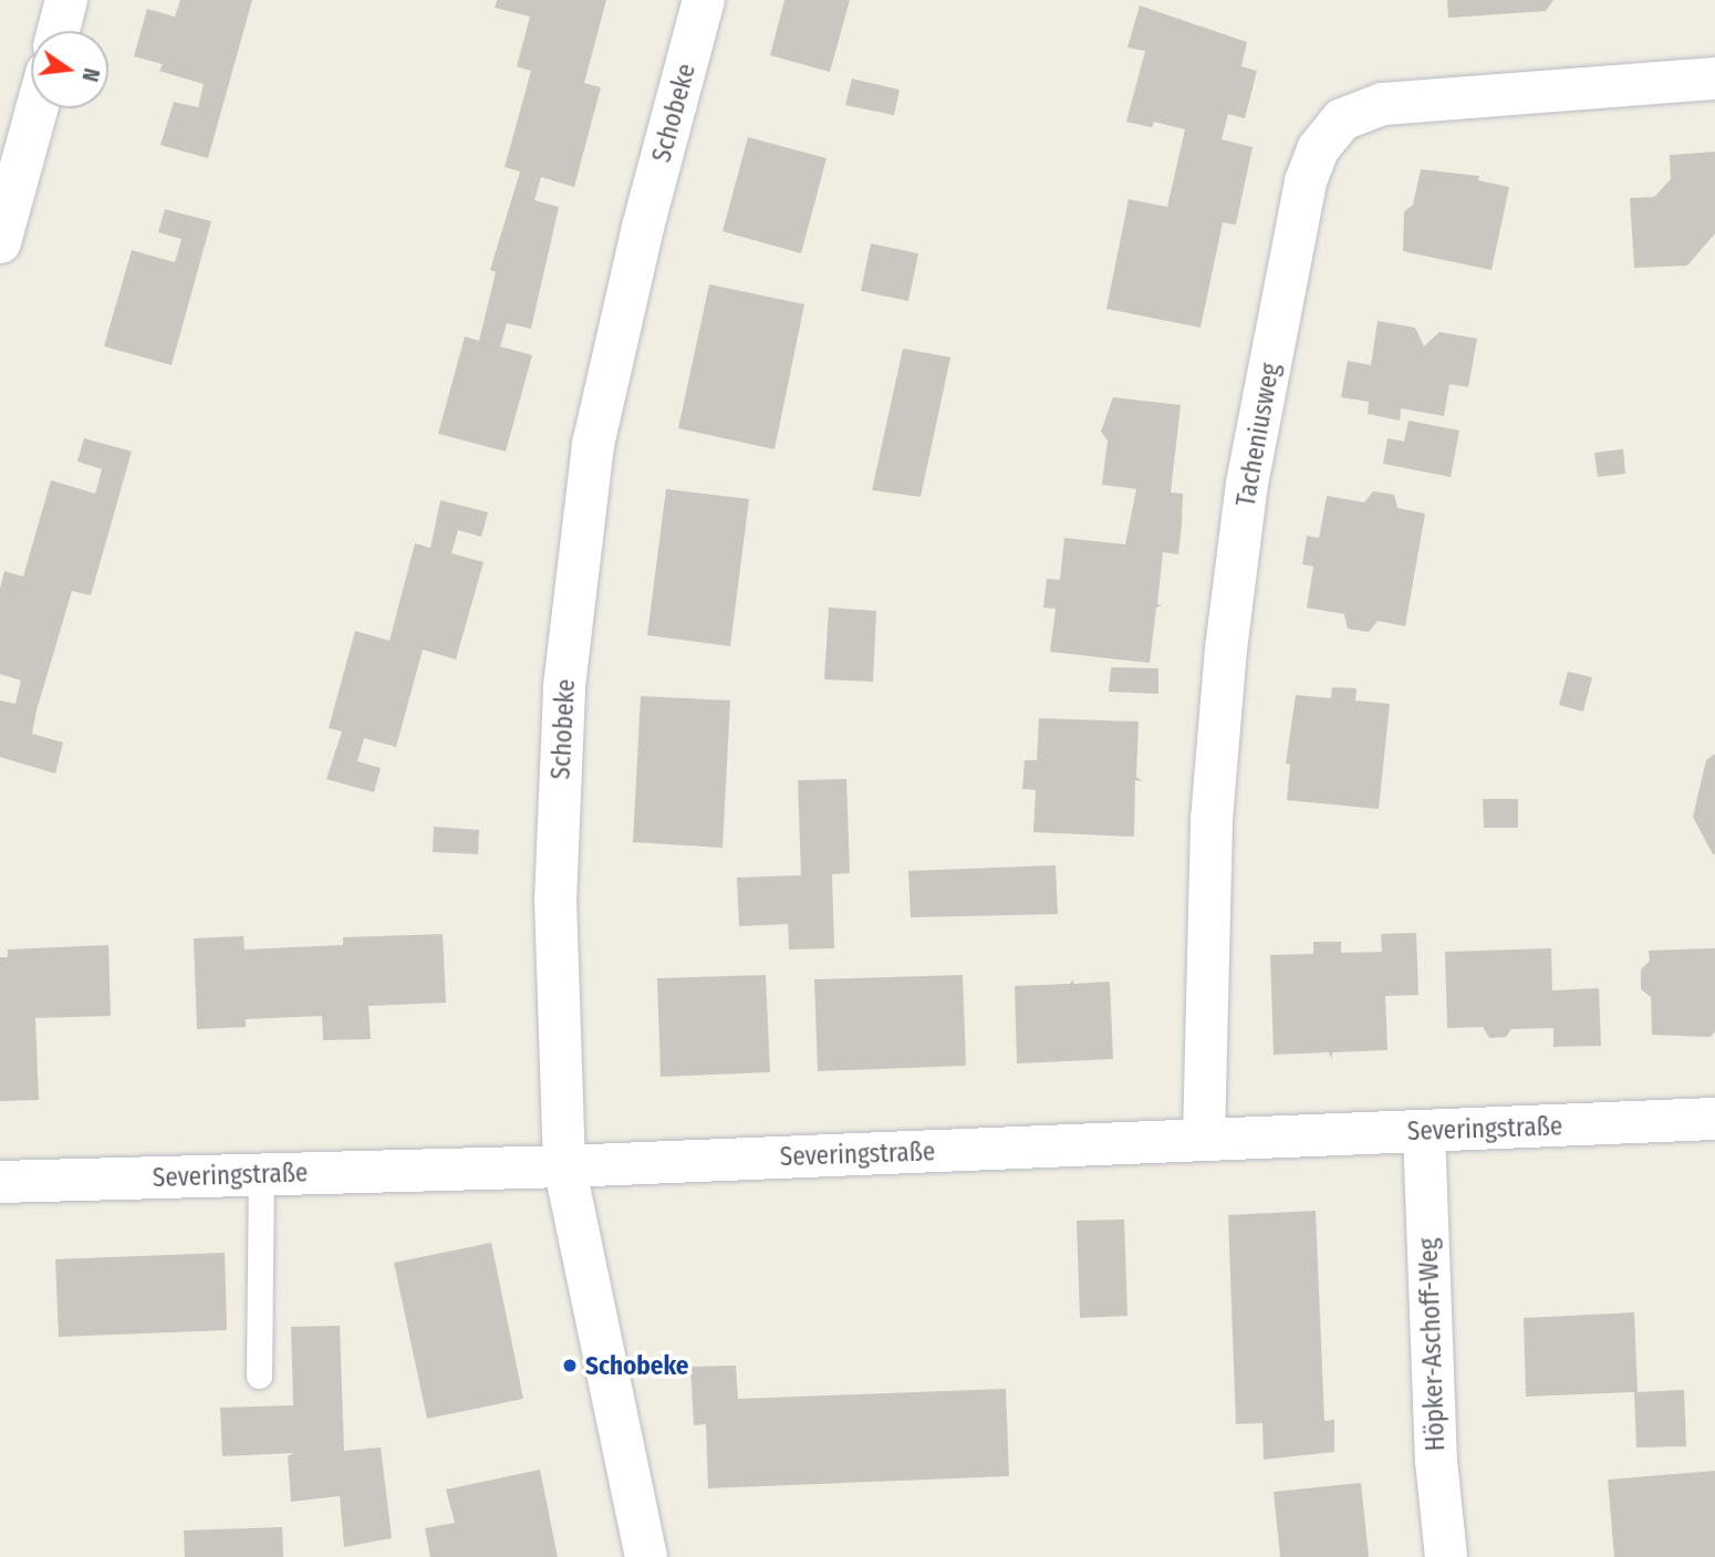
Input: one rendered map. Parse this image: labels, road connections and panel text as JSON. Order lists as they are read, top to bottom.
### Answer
{
  "streets": {
    "street": [
      "Schobeke",
      "Tacheniusweg",
      "Severingstraße",
      "Höpker-Aschoff-Weg"
    ]
  },
  "crossings": [
    ["Schobeke", "Severingstraße"],
    ["Tacheniusweg", "Severingstraße"],
    ["Severingstraße", "Höpker-Aschoff-Weg"]
  ],
  "places": ["Schobeke"],
  "north": "right"
}
